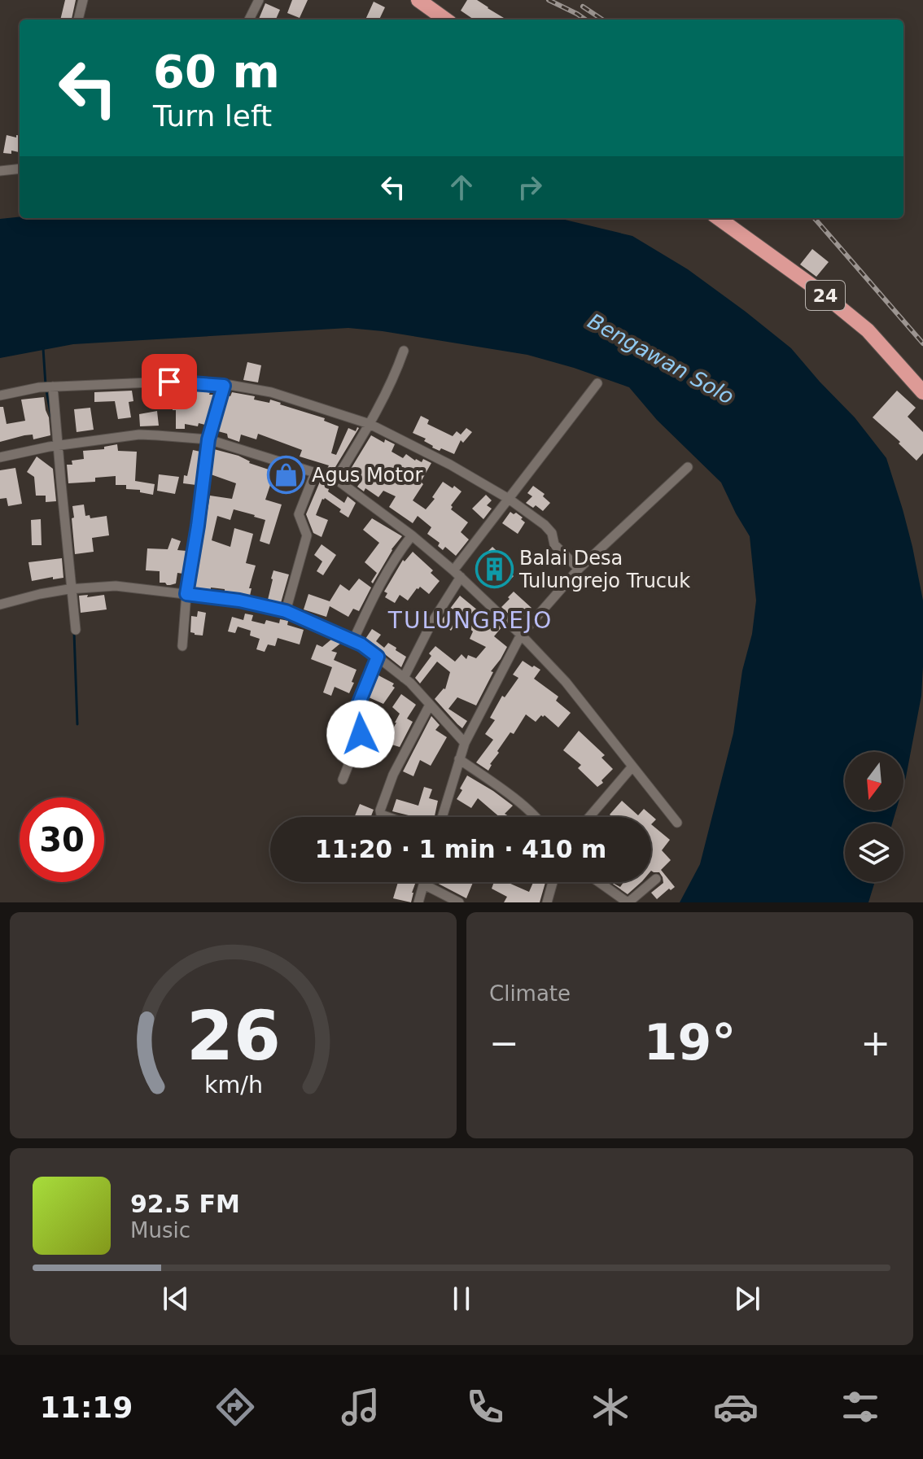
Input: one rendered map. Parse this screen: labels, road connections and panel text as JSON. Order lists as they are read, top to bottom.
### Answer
{
  "streets": {
    "highway": ["24"]
  },
  "districts": ["TULUNGREJO"],
  "water": ["Bengawan Solo"],
  "places": {
    "shop": ["Agus Motor"],
    "building": ["Balai Desa Tulungrejo Trucuk"]
  },
  "north": "bottom",
  "page": {
    "turn": ["60 m", "Turn left"],
    "limit": "30",
    "trip": "11:20 · 1 min · 410 m",
    "tile": "Climate",
    "heat": ["−", "19°", "+"],
    "song": ["92.5 FM", "Music"],
    "tabs": "11:19",
    "gauge": ["26", "km/h"]
  }
}
